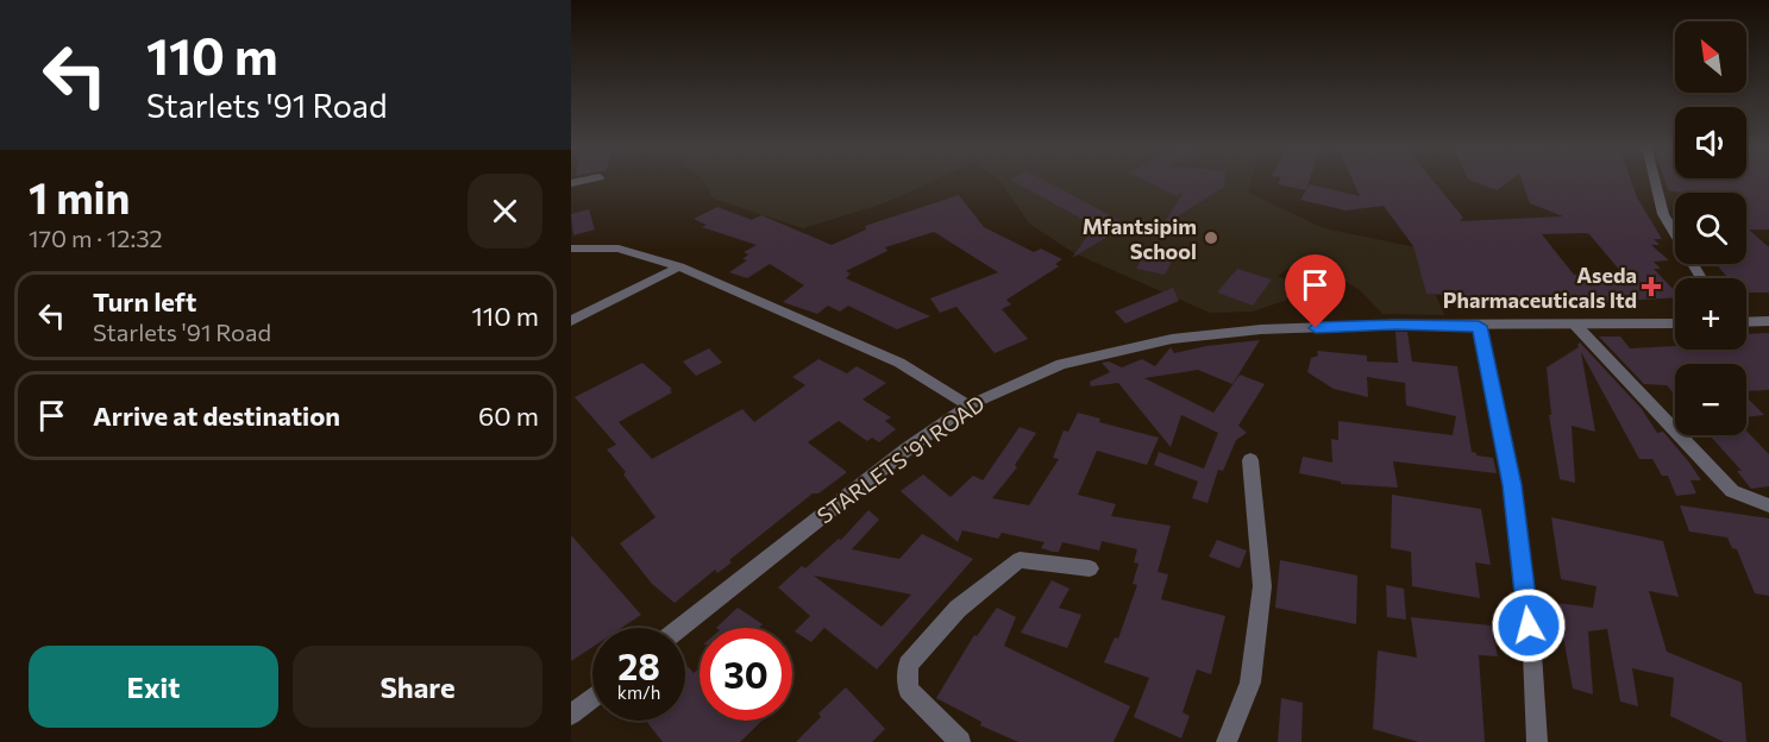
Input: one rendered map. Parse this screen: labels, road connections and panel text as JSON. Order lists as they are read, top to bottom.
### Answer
{
  "streets": {
    "street": ["STARLETS '91 ROAD"]
  },
  "places": {
    "other": ["Mfantsipim School"],
    "health": ["Aseda Pharmaceuticals ltd"]
  },
  "north": "top left",
  "page": {
    "turn": ["110 m", "Starlets '91 Road"],
    "map_buttons": ["+", "−"],
    "heading": ["1 min", "170 m · 12:32"],
    "list": [
      {
        "name": "Turn left",
        "note": "Starlets '91 Road",
        "value": "110 m"
      },
      {
        "name": "Arrive at destination",
        "value": "60 m"
      }
    ],
    "speed": "28 km/h",
    "limit": "30",
    "buttons": ["Exit", "Share"]
  }
}
